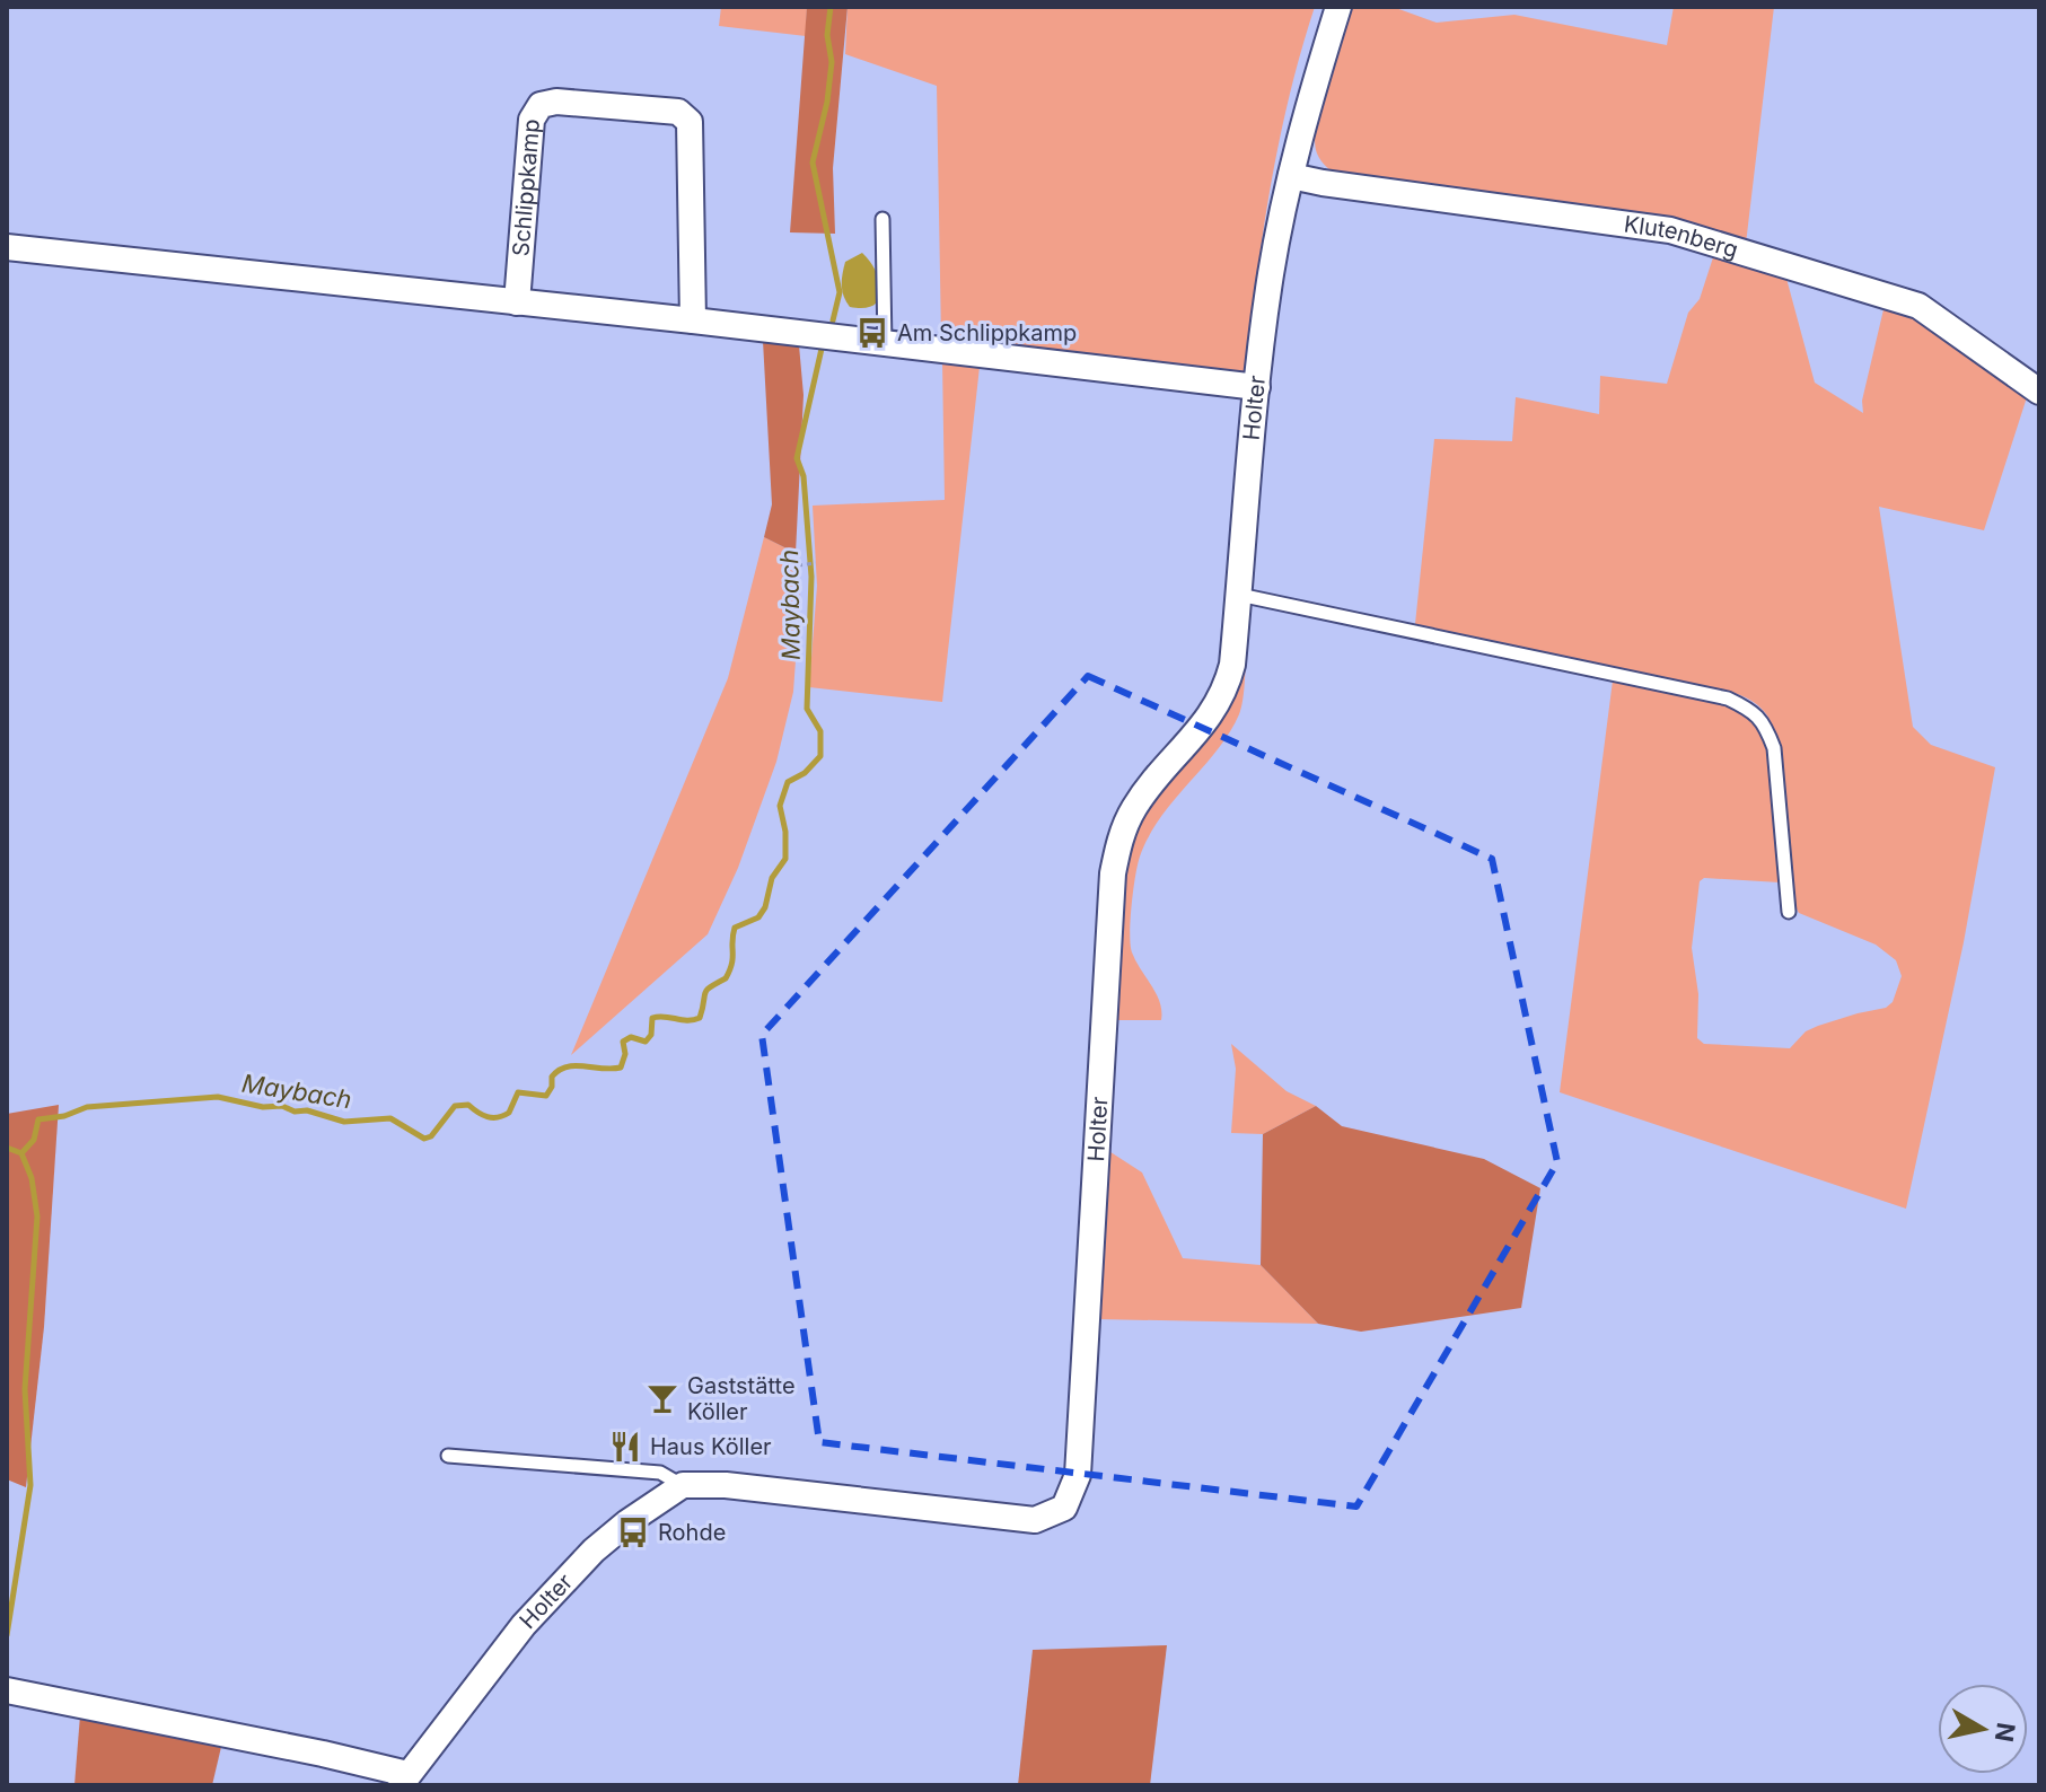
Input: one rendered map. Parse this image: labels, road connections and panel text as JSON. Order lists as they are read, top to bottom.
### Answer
{
  "streets": {
    "street": ["Schlippkamp", "Klutenberg", "Holter"]
  },
  "crossings": [
    ["Klutenberg", "Holter"]
  ],
  "water": ["Maybach"],
  "places": {
    "bus stop": ["Am Schlippkamp", "Rohde"],
    "bar": ["Gaststätte Köller"],
    "restaurant": ["Haus Köller"]
  },
  "north": "right"
}
